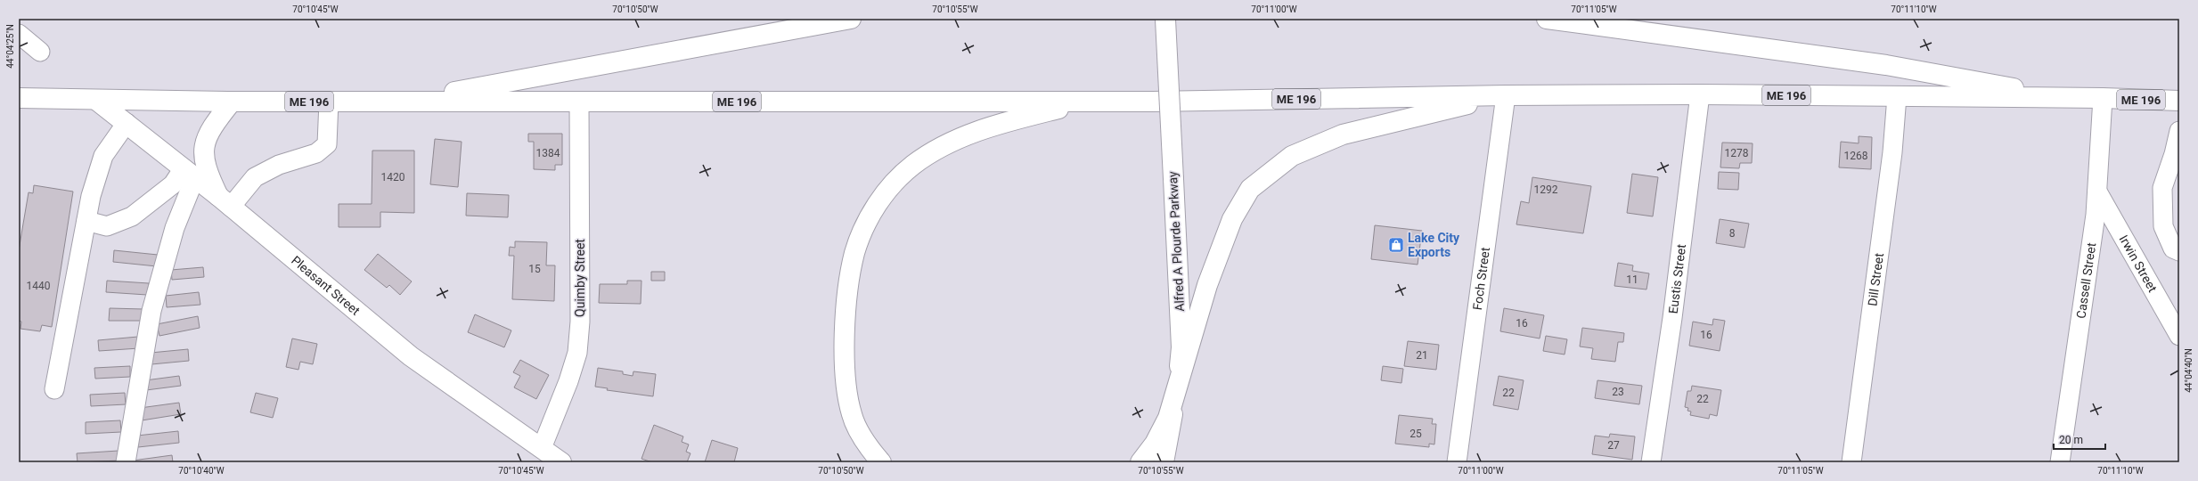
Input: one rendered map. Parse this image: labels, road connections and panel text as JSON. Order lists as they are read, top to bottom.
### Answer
{
  "streets": {
    "main road": ["ME 196", "Alfred A Plourde Parkway", "Pleasant Street"],
    "street": [
      "Irwin Street",
      "Quimby Street",
      "Foch Street",
      "Eustis Street",
      "Dill Street",
      "Cassell Street"
    ]
  },
  "crossings": [
    ["ME 196", "Quimby Street"],
    ["ME 196", "Foch Street"],
    ["ME 196", "Eustis Street"],
    ["ME 196", "Dill Street"],
    ["ME 196", "Cassell Street"],
    ["ME 196", "Pleasant Street"],
    ["Irwin Street", "Cassell Street"],
    ["Quimby Street", "Pleasant Street"]
  ],
  "places": {
    "shop": ["Lake City Exports"]
  },
  "house_numbers": [
    "1384",
    "1278",
    "1268",
    "1420",
    "1292",
    "8",
    "15",
    "11",
    "1440",
    "16",
    "16",
    "21",
    "23",
    "22",
    "22",
    "25",
    "27"
  ],
  "scale_bar": "20 m",
  "coordinates": [
    "70°10'45\"W",
    "70°10'50\"W",
    "70°10'55\"W",
    "70°11'00\"W",
    "70°11'05\"W",
    "70°11'10\"W",
    "44°04'25\"N",
    "44°04'40\"N",
    "70°10'40\"W"
  ]
}
